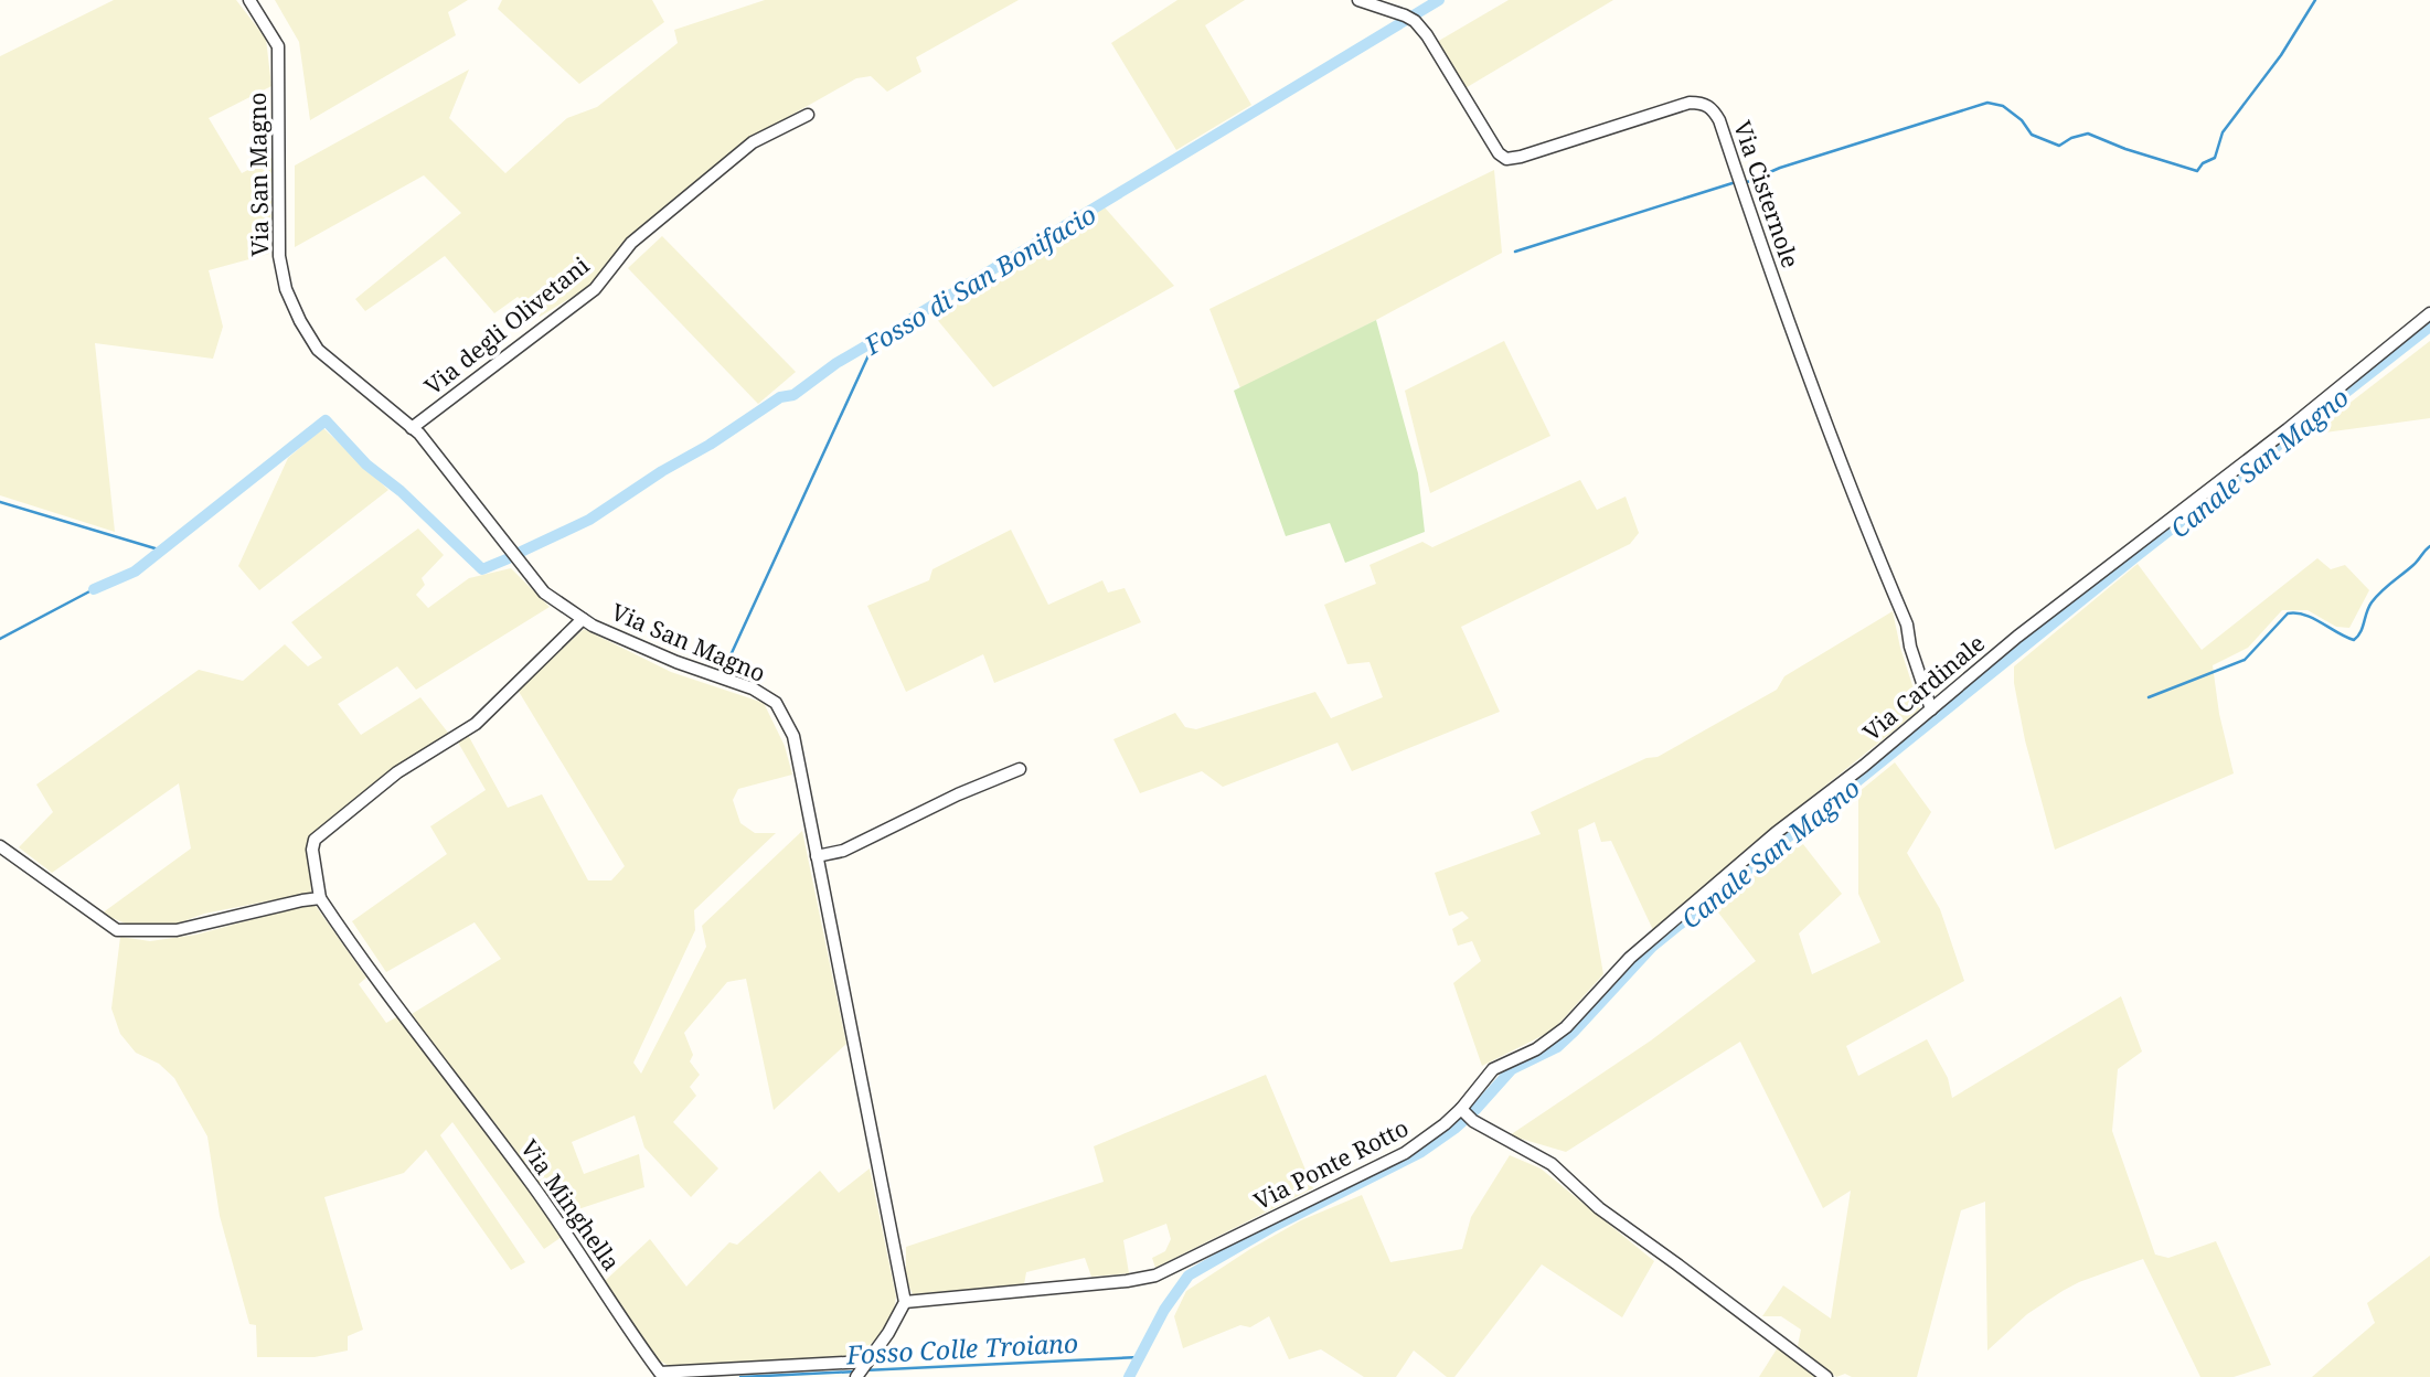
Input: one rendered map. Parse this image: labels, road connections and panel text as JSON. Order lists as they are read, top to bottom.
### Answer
{
  "streets": {
    "street": [
      "Via San Magno",
      "Via Cisternole",
      "Via degli Olivetani",
      "Via Cardinale",
      "Via Ponte Rotto",
      "Via Minghella"
    ]
  },
  "crossings": [
    ["Via San Magno", "Via degli Olivetani"],
    ["Via San Magno", "Via Ponte Rotto"],
    ["Via Cisternole", "Via Cardinale"],
    ["Via Cardinale", "Via Ponte Rotto"]
  ],
  "water": ["Fosso di San Bonifacio", "Canale San Magno", "Fosso Colle Troiano"]
}
